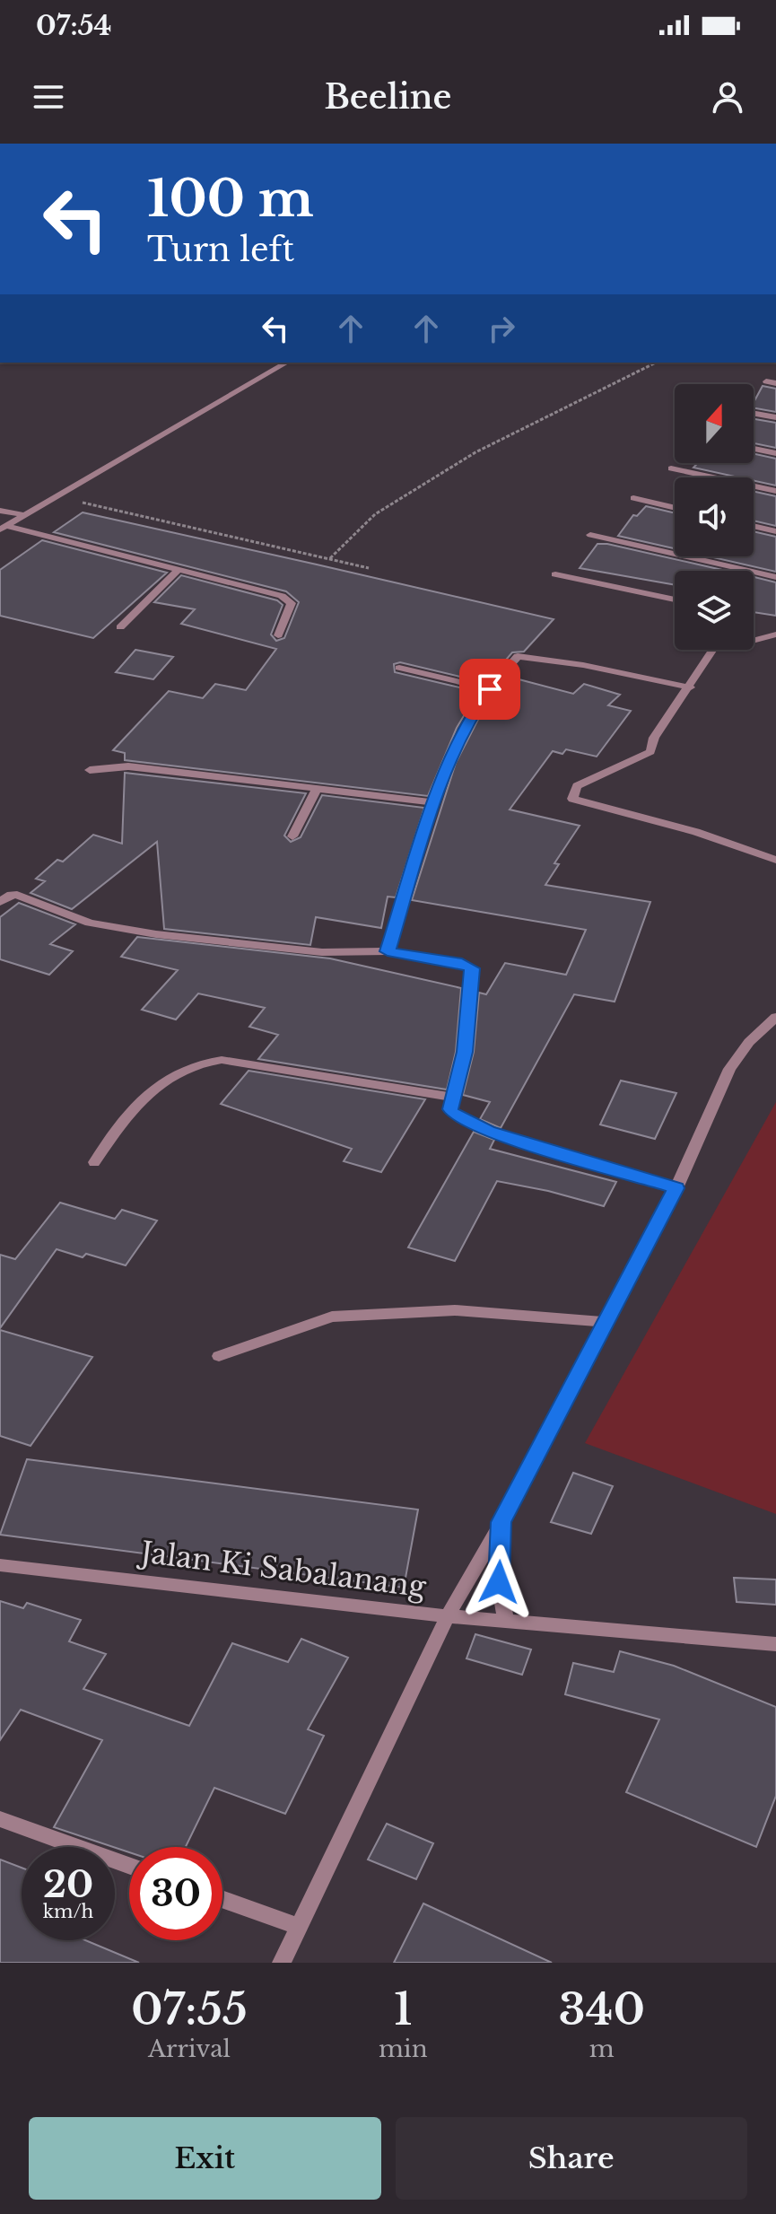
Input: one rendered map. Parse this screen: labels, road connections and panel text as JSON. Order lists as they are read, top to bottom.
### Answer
{
  "streets": {
    "street": ["Jalan Ki Sabalanang"]
  },
  "north": "top",
  "page": {
    "status": "07:54",
    "header": "Beeline",
    "turn": ["100 m", "Turn left"],
    "speed": "20 km/h",
    "limit": "30",
    "eta": [
      "07:55",
      "Arrival",
      "1",
      "min",
      "340",
      "m"
    ],
    "buttons": ["Exit", "Share"]
  }
}
